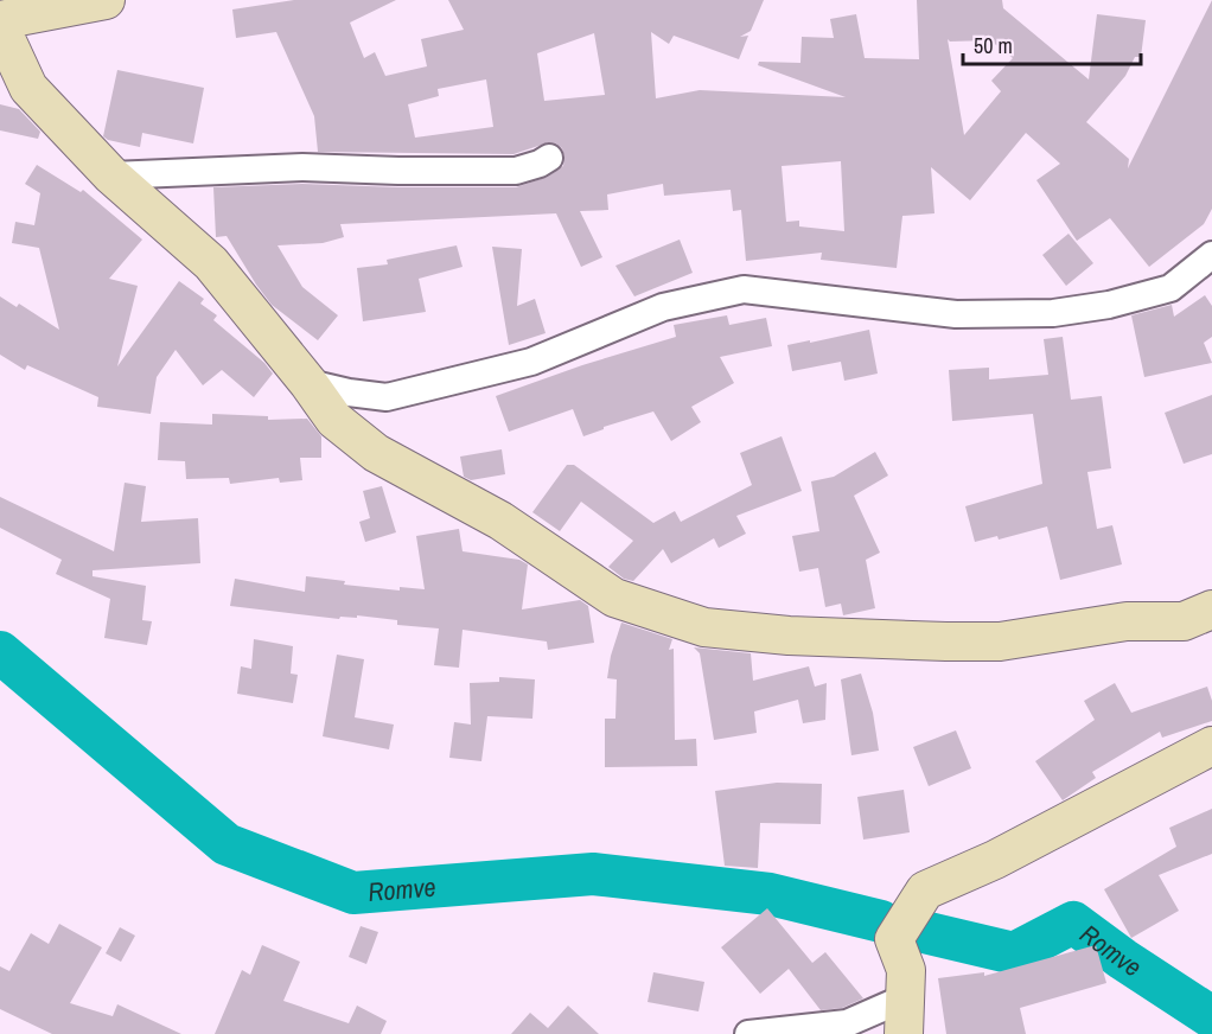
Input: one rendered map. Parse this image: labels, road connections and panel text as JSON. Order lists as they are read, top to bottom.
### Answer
{
  "water": ["Romve"],
  "scale_bar": "50 m"
}
